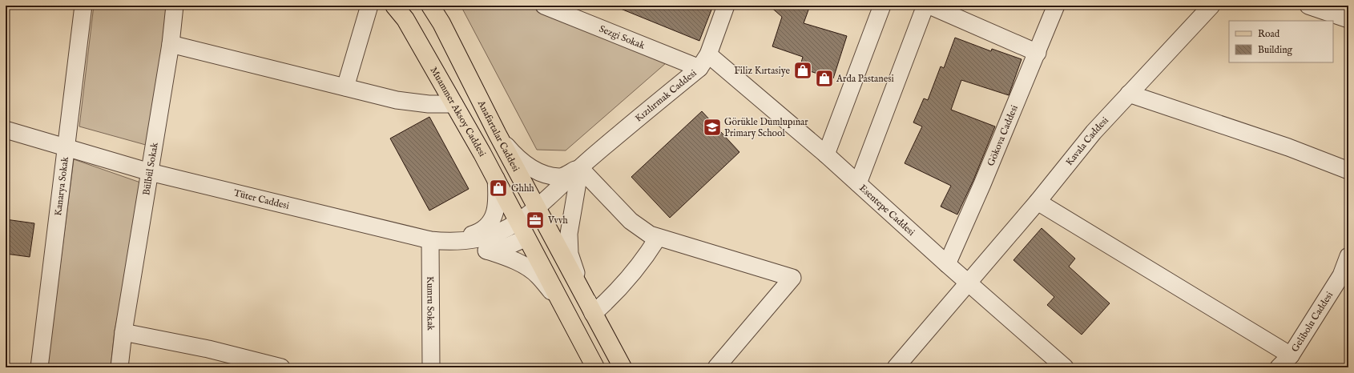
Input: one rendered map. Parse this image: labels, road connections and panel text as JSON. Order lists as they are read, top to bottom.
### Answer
{
  "streets": {
    "main road": ["Muammer Aksoy Caddesi", "Anafartalar Caddesi"],
    "street": [
      "Sezgi Sokak",
      "Kızılırmak Caddesi",
      "Gökova Caddesi",
      "Kavala Caddesi",
      "Bülbül Sokak",
      "Kanarya Sokak",
      "Tüter Caddesi",
      "Esentepe Caddesi",
      "Kumru Sokak",
      "Gelibolu Caddesi"
    ]
  },
  "crossings": [
    ["Sezgi Sokak", "Kızılırmak Caddesi"],
    ["Sezgi Sokak", "Esentepe Caddesi"],
    ["Kızılırmak Caddesi", "Tüter Caddesi"],
    ["Kızılırmak Caddesi", "Esentepe Caddesi"],
    ["Muammer Aksoy Caddesi", "Tüter Caddesi"],
    ["Gökova Caddesi", "Esentepe Caddesi"],
    ["Anafartalar Caddesi", "Tüter Caddesi"],
    ["Kavala Caddesi", "Esentepe Caddesi"],
    ["Bülbül Sokak", "Tüter Caddesi"],
    ["Kanarya Sokak", "Tüter Caddesi"],
    ["Tüter Caddesi", "Kumru Sokak"]
  ],
  "places": {
    "shop": ["Filiz Kırtasiye", "Arda Pastanesi", "Ghhh"],
    "school or university": ["Görükle Dumlupınar Primary School"],
    "office": ["Vvvh"]
  },
  "legend": ["Road", "Building"]
}
